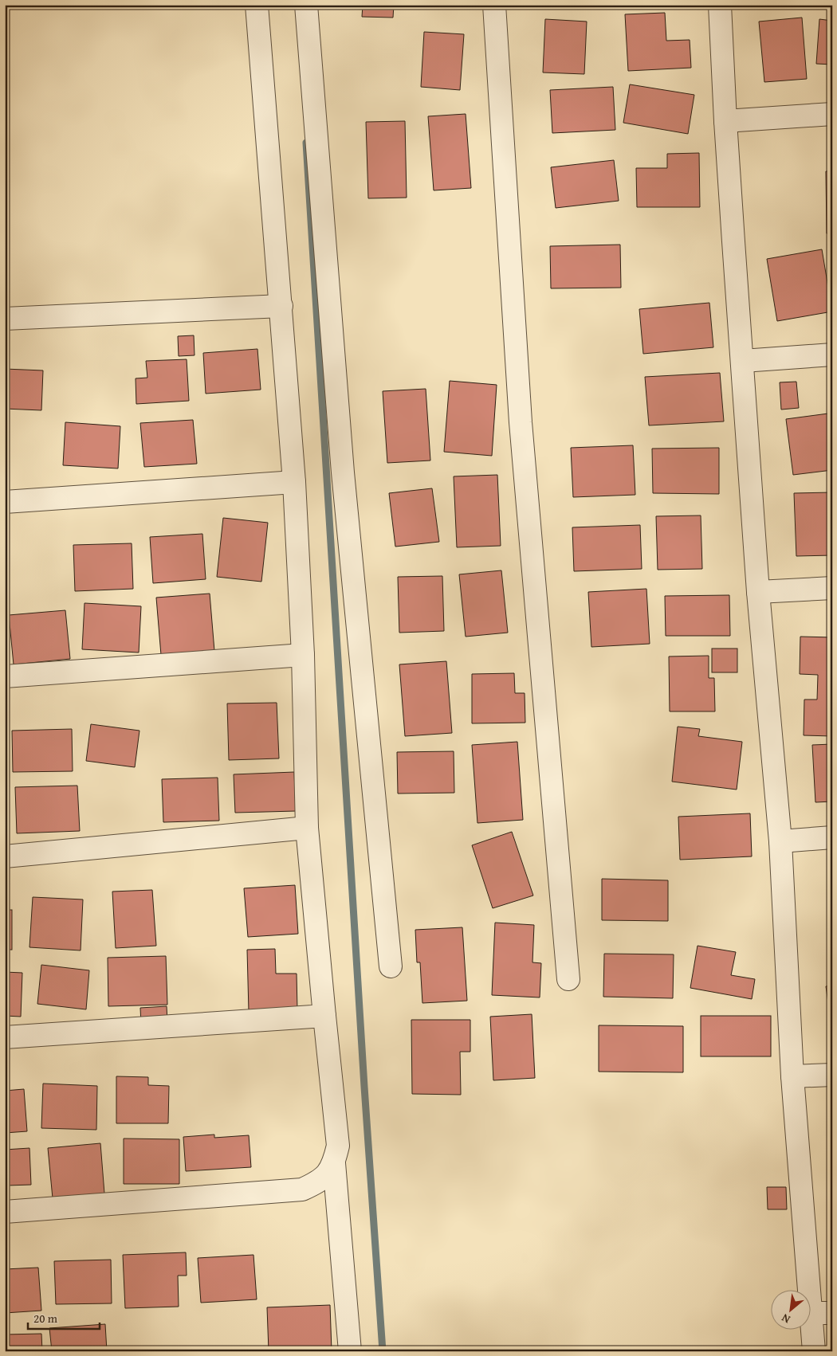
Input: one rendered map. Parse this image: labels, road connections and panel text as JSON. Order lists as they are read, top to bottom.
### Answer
{
  "scale_bar": "20 m",
  "north": "bottom left"
}
